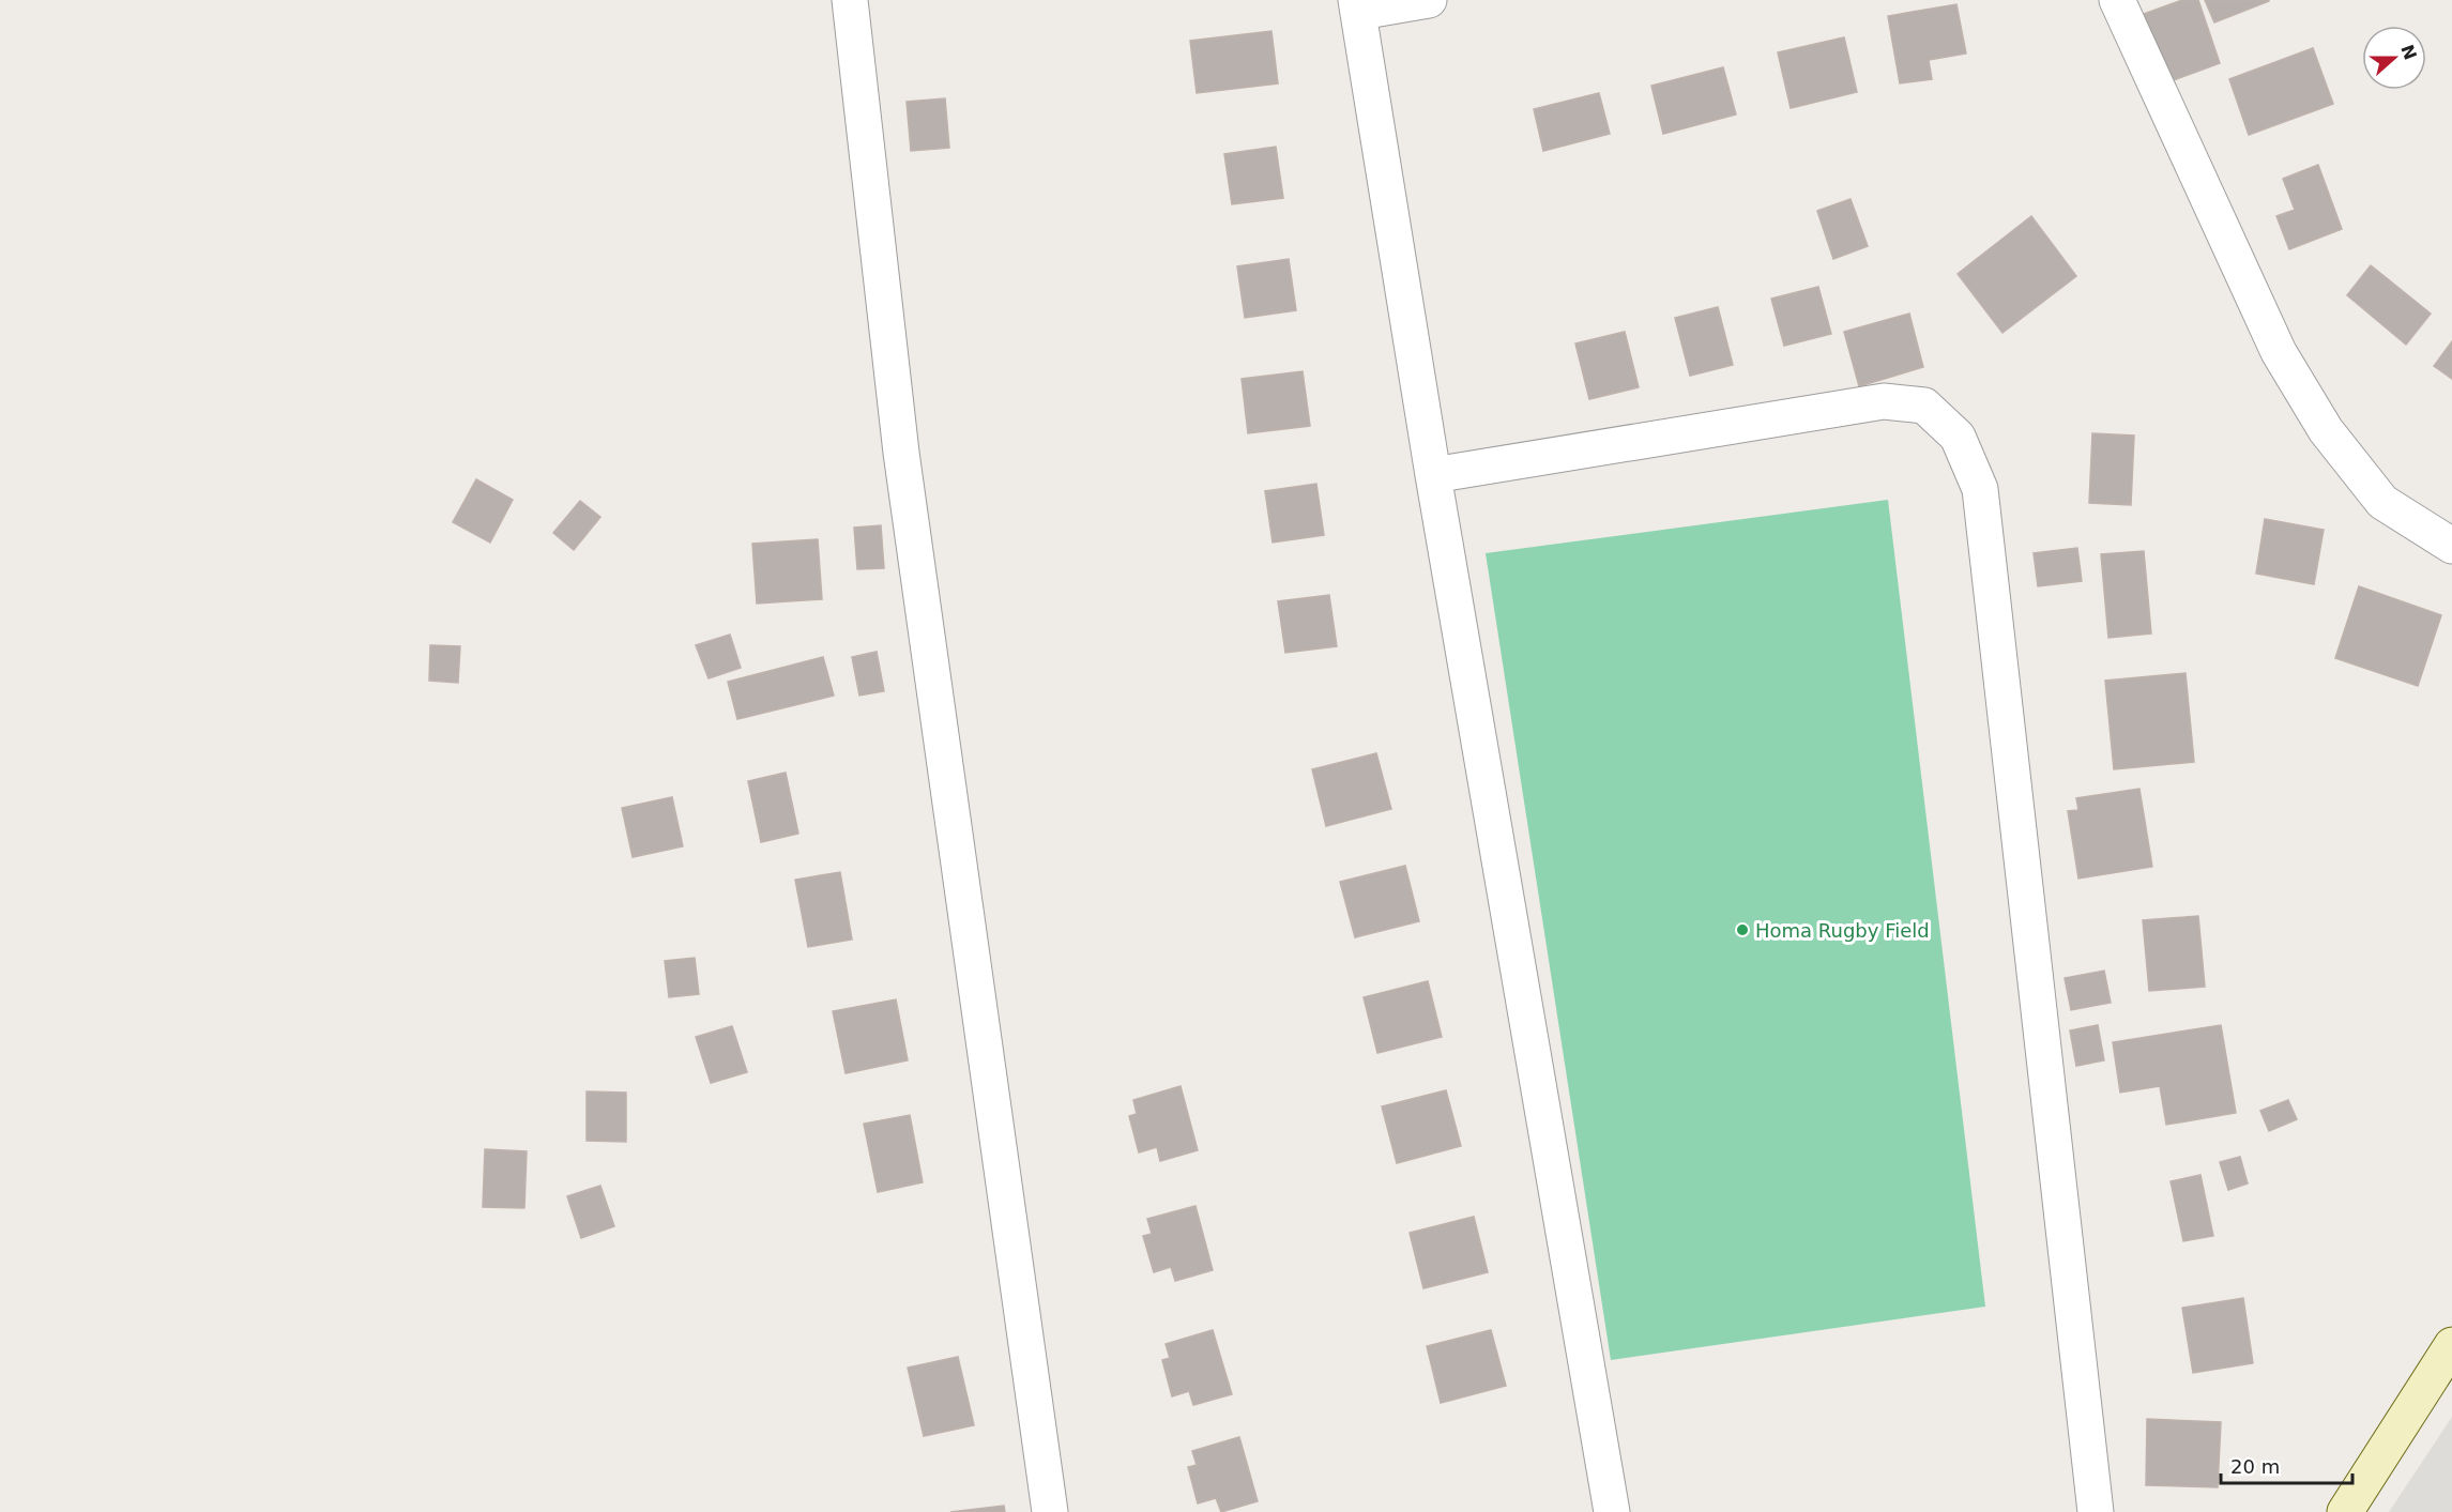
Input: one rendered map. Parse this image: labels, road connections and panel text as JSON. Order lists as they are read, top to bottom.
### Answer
{
  "places": ["Homa Rugby Field"],
  "scale_bar": "20 m",
  "north": "right"
}
